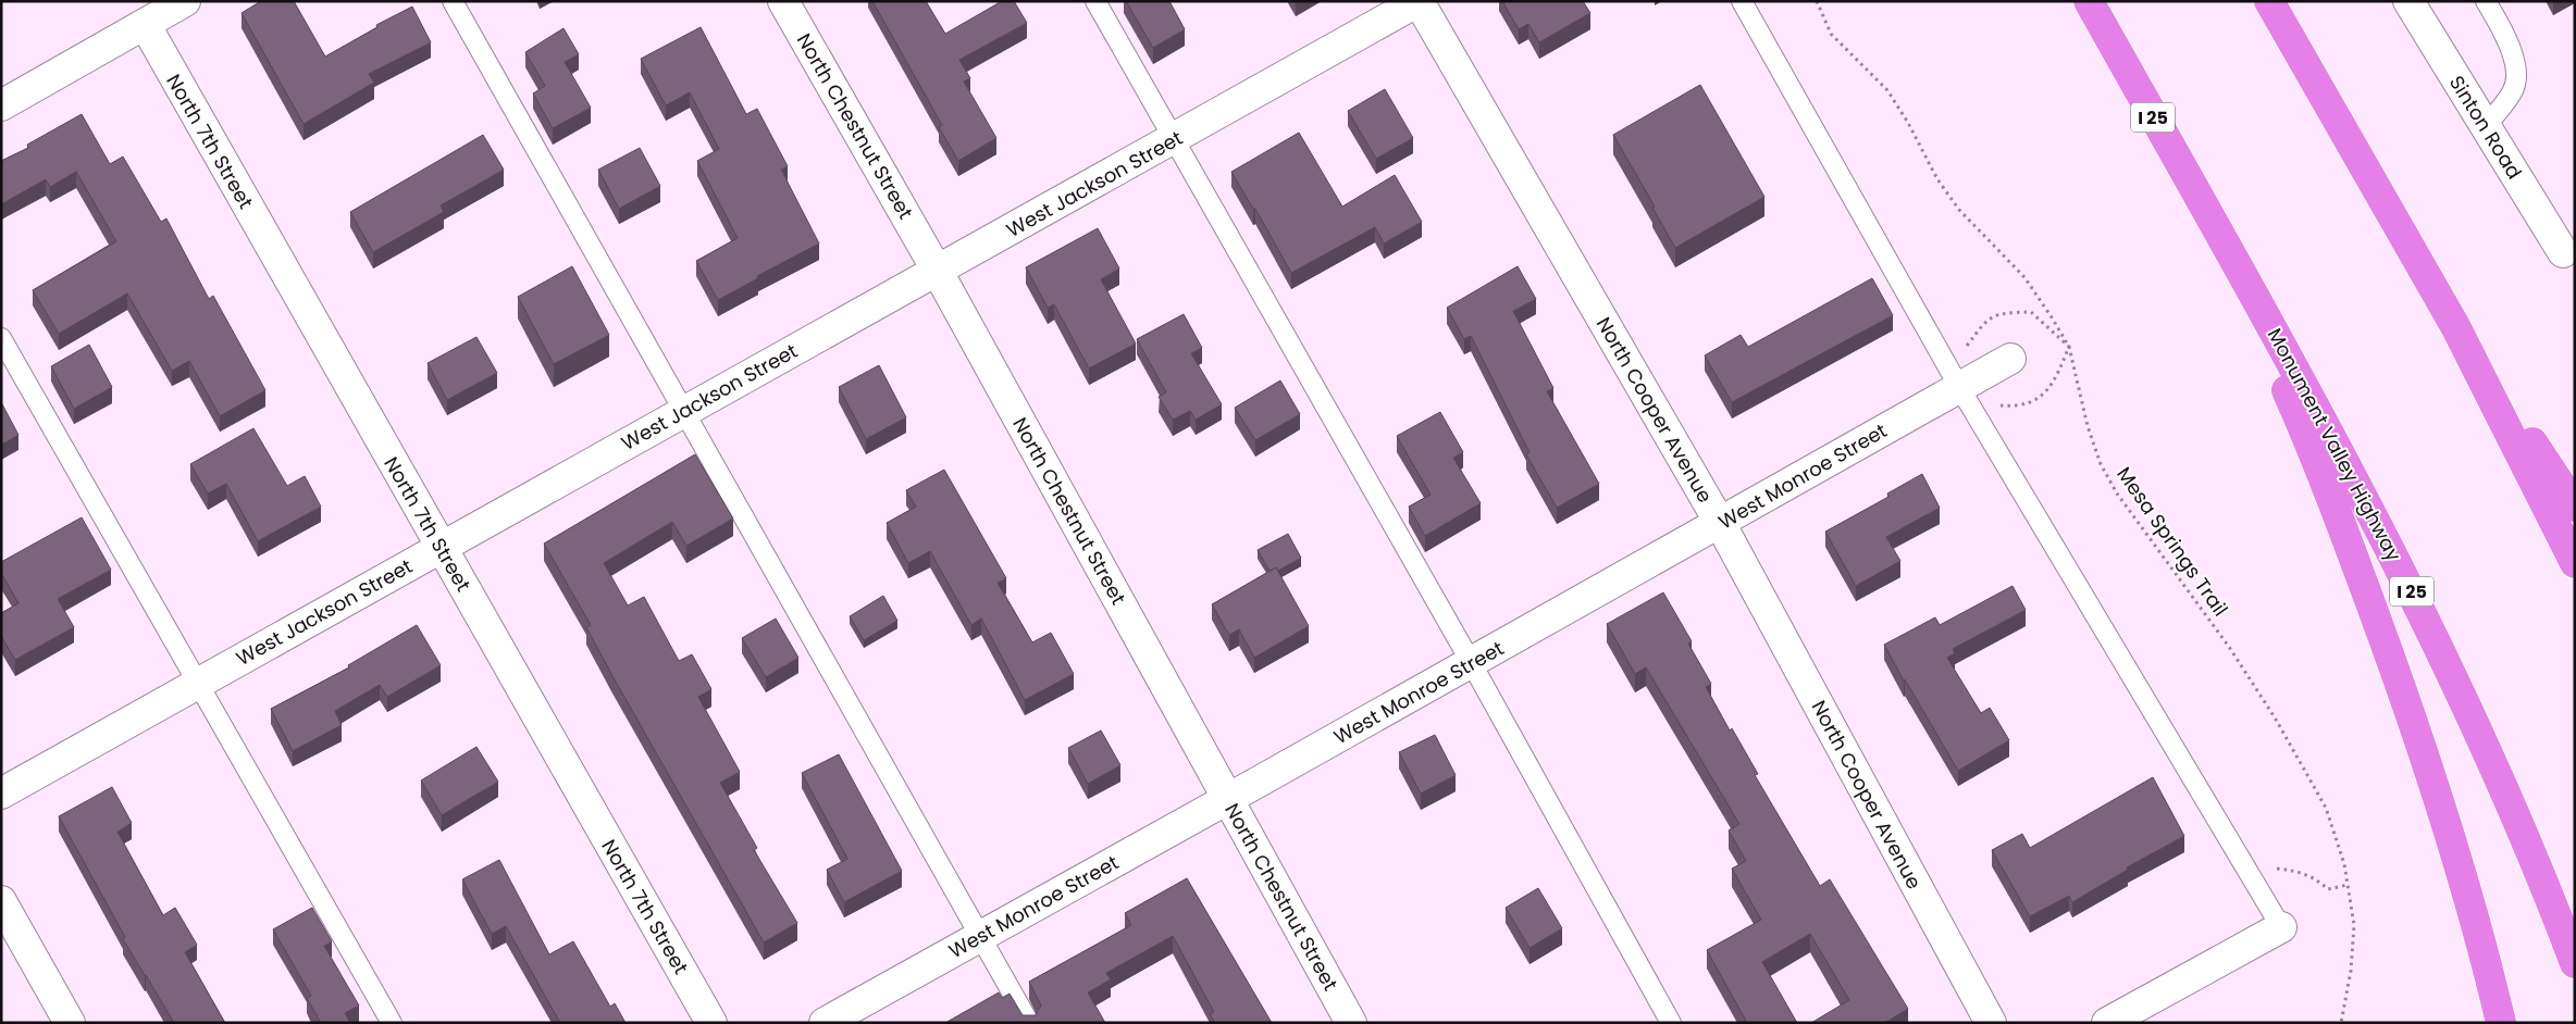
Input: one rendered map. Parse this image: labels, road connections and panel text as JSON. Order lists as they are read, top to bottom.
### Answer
{
  "streets": {
    "highway": ["I 25", "Monument Valley Highway"],
    "street": [
      "North Chestnut Street",
      "Sinton Road",
      "North 7th Street",
      "West Jackson Street",
      "North Cooper Avenue",
      "West Monroe Street"
    ],
    "path": ["Mesa Springs Trail"]
  },
  "crossings": [
    ["North Chestnut Street", "West Jackson Street"],
    ["North Chestnut Street", "West Monroe Street"],
    ["North 7th Street", "West Jackson Street"],
    ["West Jackson Street", "North Cooper Avenue"],
    ["North Cooper Avenue", "West Monroe Street"]
  ]
}
